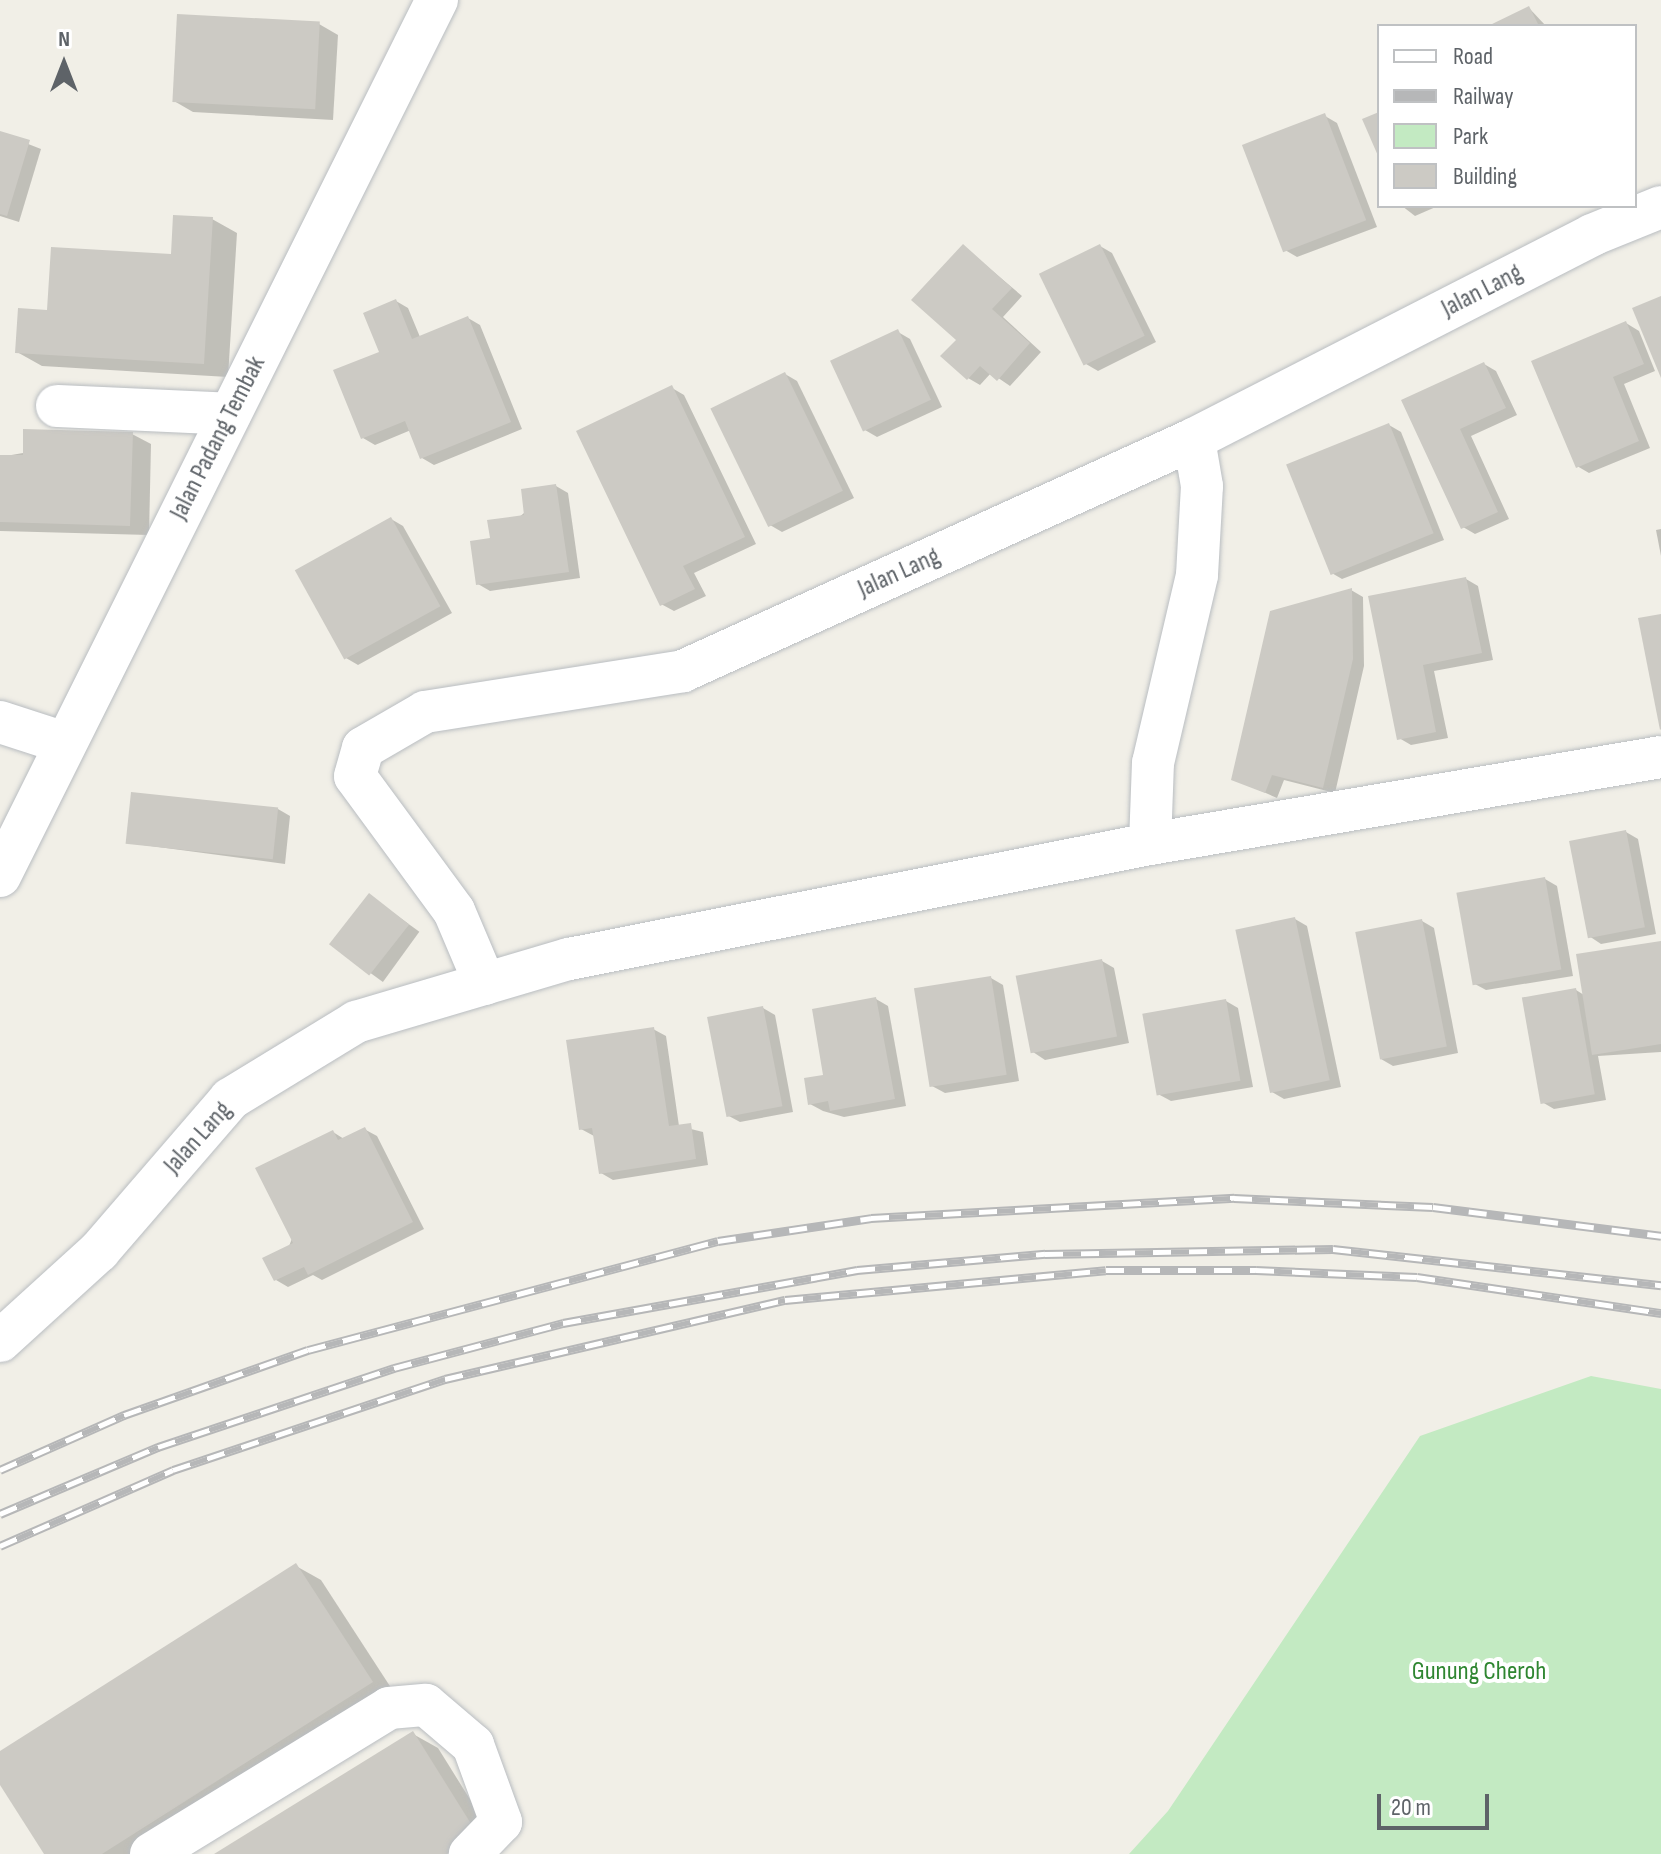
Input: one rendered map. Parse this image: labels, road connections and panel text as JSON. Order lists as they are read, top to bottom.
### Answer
{
  "streets": {
    "street": ["Jalan Lang", "Jalan Padang Tembak"]
  },
  "parks": ["Gunung Cheroh"],
  "legend": [
    "Road",
    "Railway",
    "Park",
    "Building"
  ],
  "scale_bar": "20 m",
  "north": "top"
}
